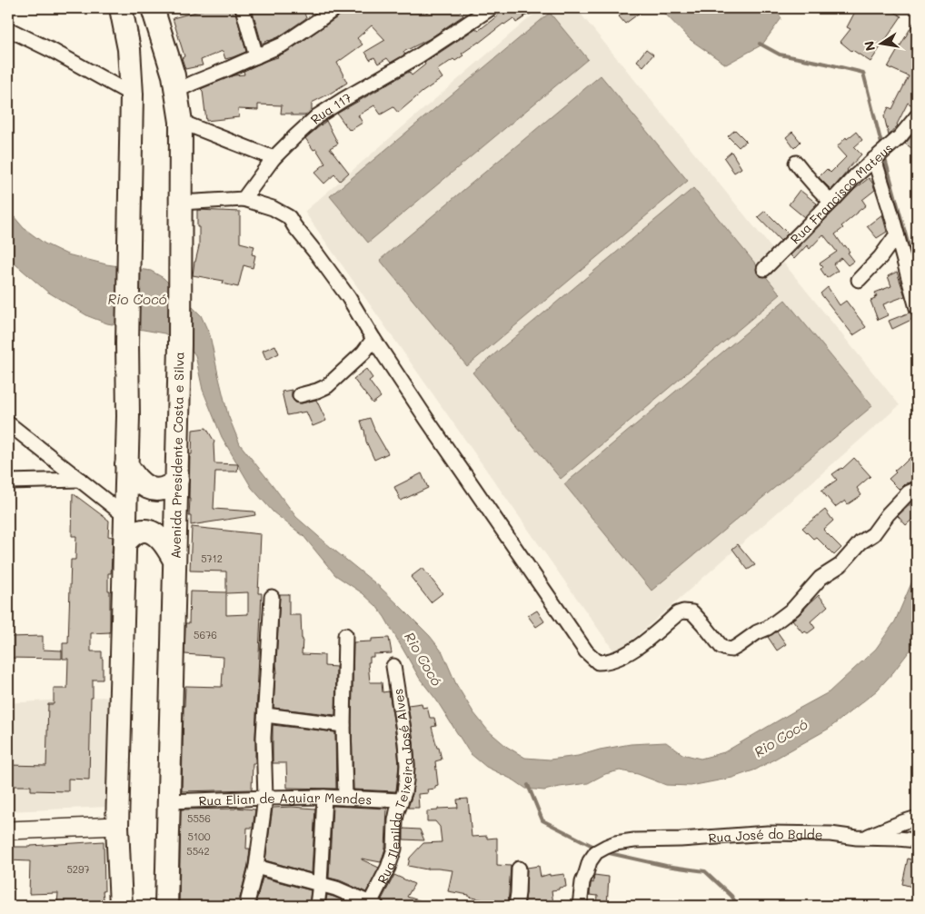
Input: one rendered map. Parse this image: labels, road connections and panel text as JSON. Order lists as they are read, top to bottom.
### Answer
{
  "streets": {
    "main road": ["Avenida Presidente Costa e Silva"],
    "street": [
      "Rua 117",
      "Rua Francisco Mateus",
      "Rua Ilenilda Teixeira José Alves",
      "Rua Elian de Aguiar Mendes",
      "Rua José do Balde"
    ]
  },
  "crossings": [
    ["Avenida Presidente Costa e Silva", "Rua Elian de Aguiar Mendes"],
    ["Rua Ilenilda Teixeira José Alves", "Rua Elian de Aguiar Mendes"]
  ],
  "water": ["Rio Cocó"],
  "house_numbers": [
    "5712",
    "5676",
    "5556",
    "5100",
    "5542",
    "5297"
  ],
  "north": "left"
}
